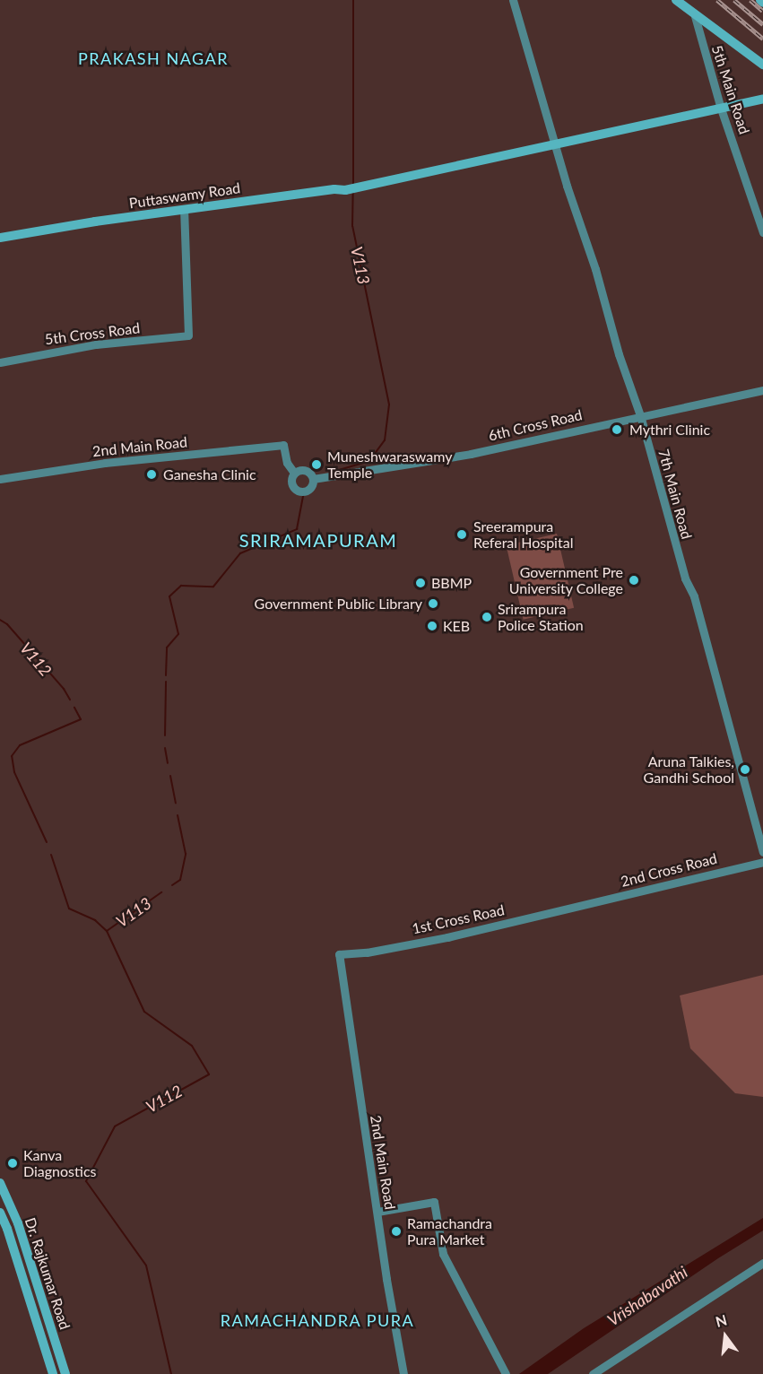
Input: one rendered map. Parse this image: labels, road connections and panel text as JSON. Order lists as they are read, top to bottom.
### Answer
{
  "streets": {
    "main road": ["Puttaswamy Road", "Dr. Rajkumar Road"],
    "street": [
      "5th Main Road",
      "5th Cross Road",
      "6th Cross Road",
      "2nd Main Road",
      "7th Main Road",
      "2nd Cross Road",
      "1st Cross Road"
    ]
  },
  "crossings": [
    ["Puttaswamy Road", "5th Cross Road"],
    ["Puttaswamy Road", "7th Main Road"],
    ["6th Cross Road", "2nd Main Road"],
    ["6th Cross Road", "7th Main Road"],
    ["2nd Main Road", "1st Cross Road"],
    ["2nd Cross Road", "1st Cross Road"]
  ],
  "districts": ["PRAKASH NAGAR", "SRIRAMAPURAM", "RAMACHANDRA PURA"],
  "water": ["V113", "V112", "Vrishabavathi"],
  "places": [
    "Mythri Clinic",
    "Muneshwaraswamy Temple",
    "Ganesha Clinic",
    "Sreerampura Referal Hospital",
    "Government Pre University College",
    "BBMP",
    "Government Public Library",
    "Srirampura Police Station",
    "KEB",
    "Aruna Talkies, Gandhi School",
    "Kanva Diagnostics",
    "Ramachandra Pura Market"
  ],
  "north": "top"
}
